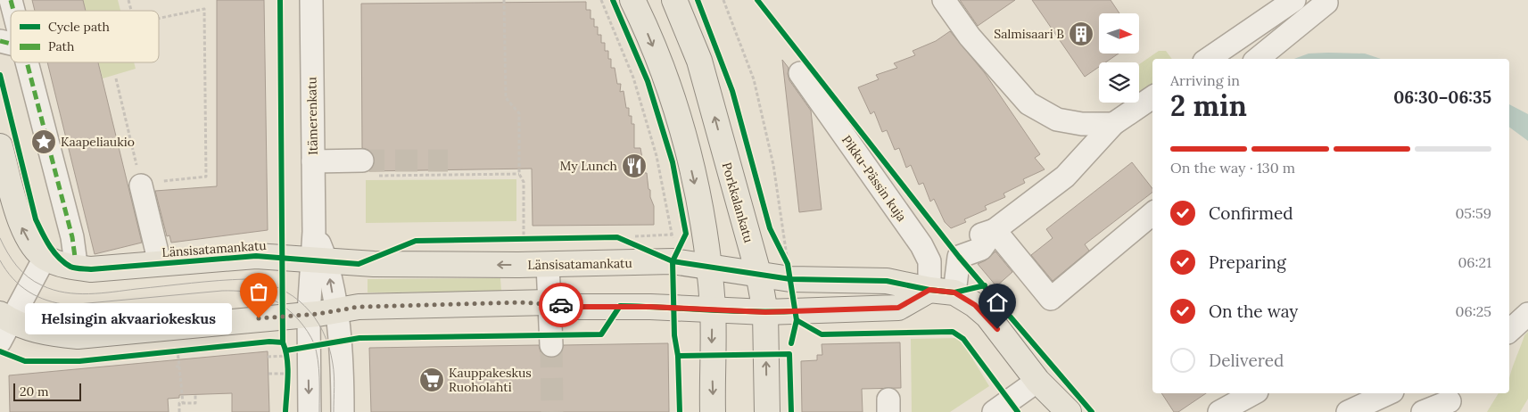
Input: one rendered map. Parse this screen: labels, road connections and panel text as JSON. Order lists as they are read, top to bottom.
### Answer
{
  "streets": {
    "main road": ["Porkkalankatu", "Länsisatamankatu"],
    "street": ["Itämerenkatu", "Pikku-Pässin kuja"]
  },
  "crossings": [
    ["Itämerenkatu", "Länsisatamankatu"],
    ["Pikku-Pässin kuja", "Länsisatamankatu"],
    ["Porkkalankatu", "Länsisatamankatu"]
  ],
  "places": {
    "building": ["Salmisaari B"],
    "place": ["Kaapeliaukio"],
    "restaurant": ["My Lunch"],
    "other": ["Helsingin akvaariokeskus"],
    "supermarket": ["Kauppakeskus Ruoholahti"]
  },
  "legend": ["Cycle path", "Path"],
  "scale_bar": "20 m",
  "north": "right",
  "page": {
    "heading": ["2 min", "Arriving in", "06:30–06:35"],
    "bar": "On the way · 130 m",
    "list": [
      ["Confirmed", "05:59"],
      ["Preparing", "06:21"],
      ["On the way", "06:25"],
      "Delivered"
    ],
    "bubble": "Helsingin akvaariokeskus",
    "scale": "20 m"
  }
}
